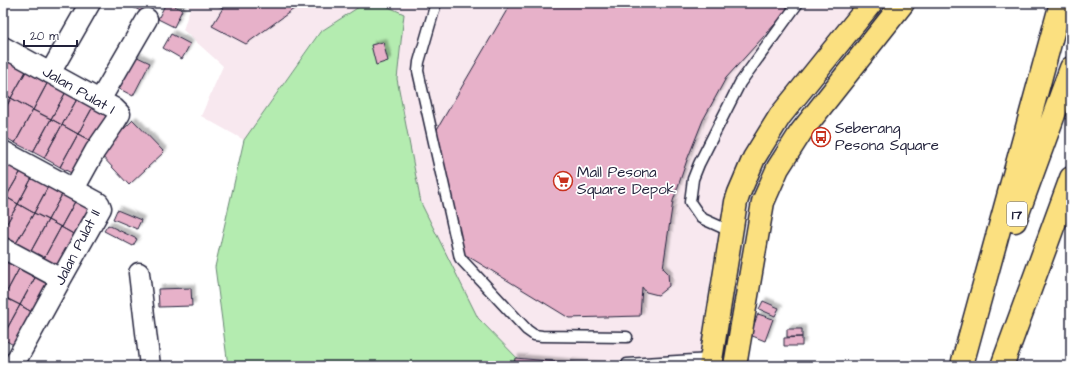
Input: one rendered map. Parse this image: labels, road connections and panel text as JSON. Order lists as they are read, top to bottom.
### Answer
{
  "streets": {
    "highway": ["17"],
    "street": ["Jalan Pulat I", "Jalan Pulat II"]
  },
  "crossings": [
    ["Jalan Pulat I", "Jalan Pulat II"]
  ],
  "places": {
    "bus stop": ["Seberang Pesona Square"],
    "supermarket": ["Mall Pesona Square Depok"]
  },
  "scale_bar": "20 m"
}
